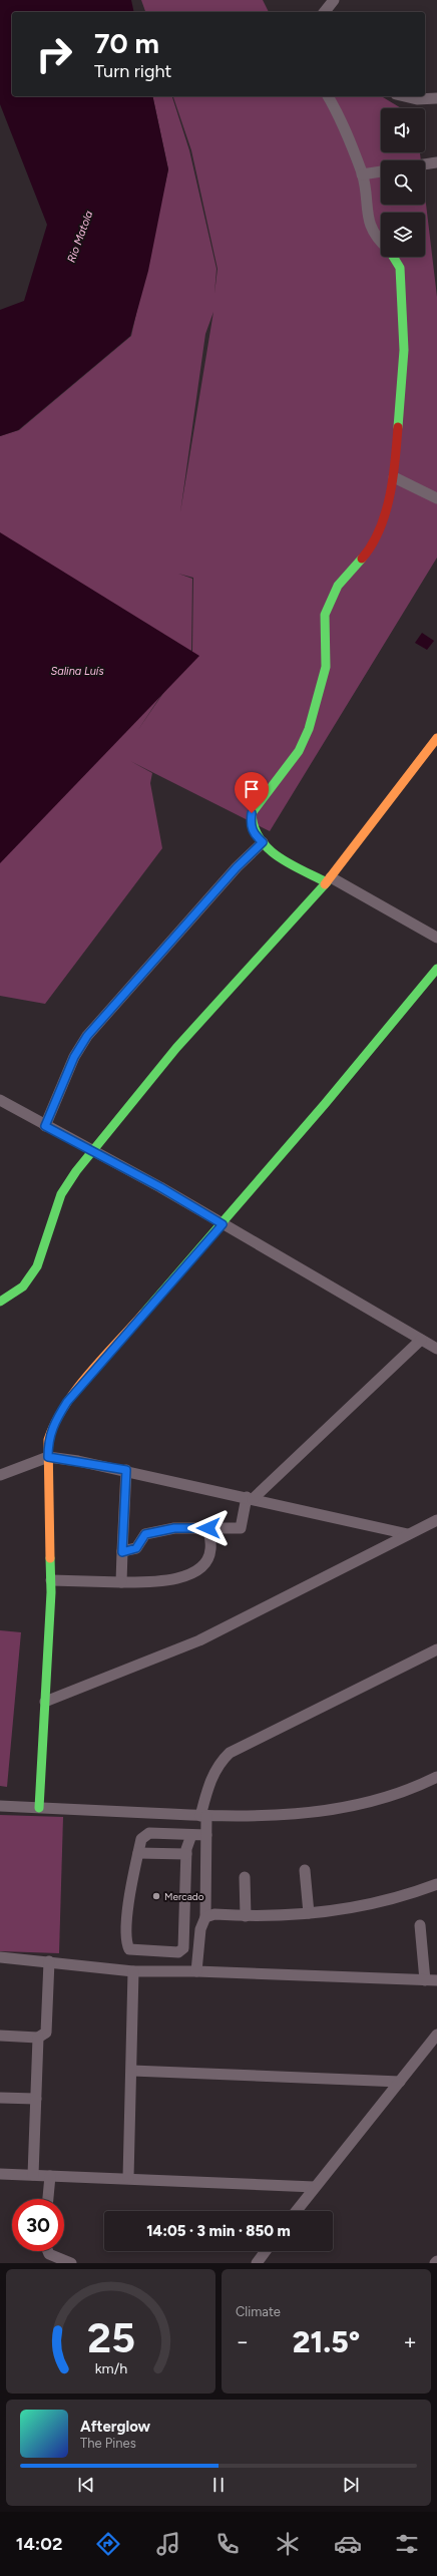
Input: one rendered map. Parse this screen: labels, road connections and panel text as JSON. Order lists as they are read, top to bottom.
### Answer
{
  "water": ["Rio Matola", "Salina Luís"],
  "places": ["Mercado"],
  "page": {
    "turn": ["70 m", "Turn right"],
    "limit": "30",
    "trip": "14:05 · 3 min · 850 m",
    "tile": "Climate",
    "heat": ["−", "21.5°", "+"],
    "song": ["Afterglow", "The Pines"],
    "tabs": "14:02",
    "gauge": ["25", "km/h"]
  }
}
